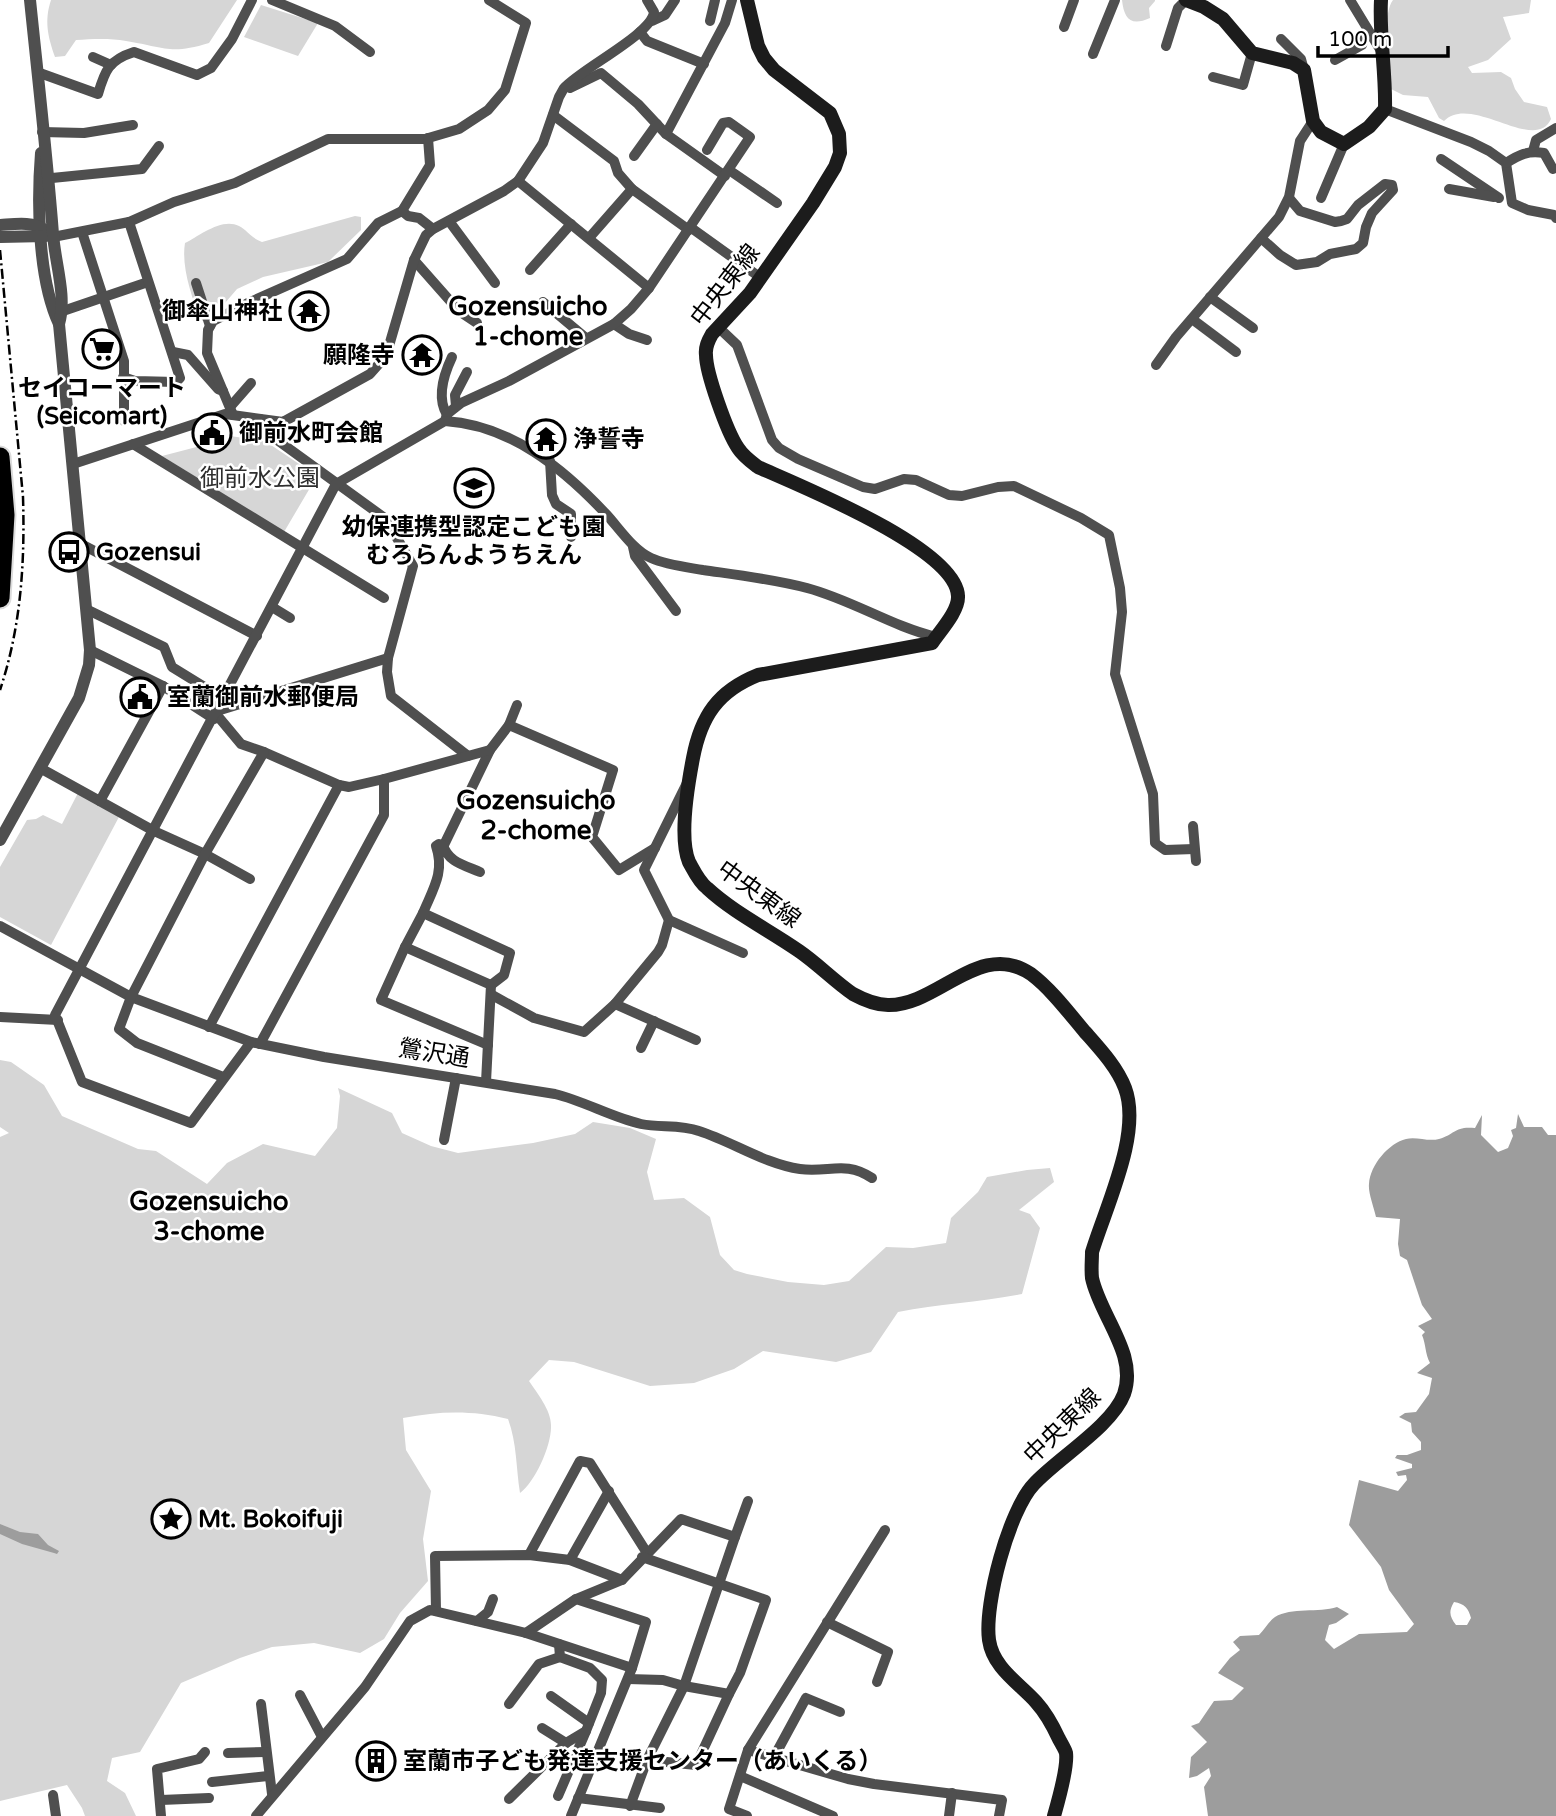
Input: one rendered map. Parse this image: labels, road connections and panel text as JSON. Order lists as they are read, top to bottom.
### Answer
{
  "streets": {
    "main road": ["中央東線"],
    "street": ["鶯沢通"]
  },
  "districts": ["Gozensuicho 1-chome", "Gozensuicho 2-chome", "Gozensuicho 3-chome"],
  "parks": ["御前水公園"],
  "places": {
    "temple": ["御傘山神社", "願隆寺", "浄誓寺"],
    "supermarket": ["セイコーマート (Seicomart)"],
    "public building": ["御前水町会館", "室蘭御前水郵便局"],
    "school or university": ["幼保連携型認定こども園 むろらんようちえん"],
    "bus stop": ["Gozensui"],
    "place": ["Mt. Bokoifuji"],
    "building": ["室蘭市子ども発達支援センター（あいくる）"]
  },
  "scale_bar": "100 m"
}
